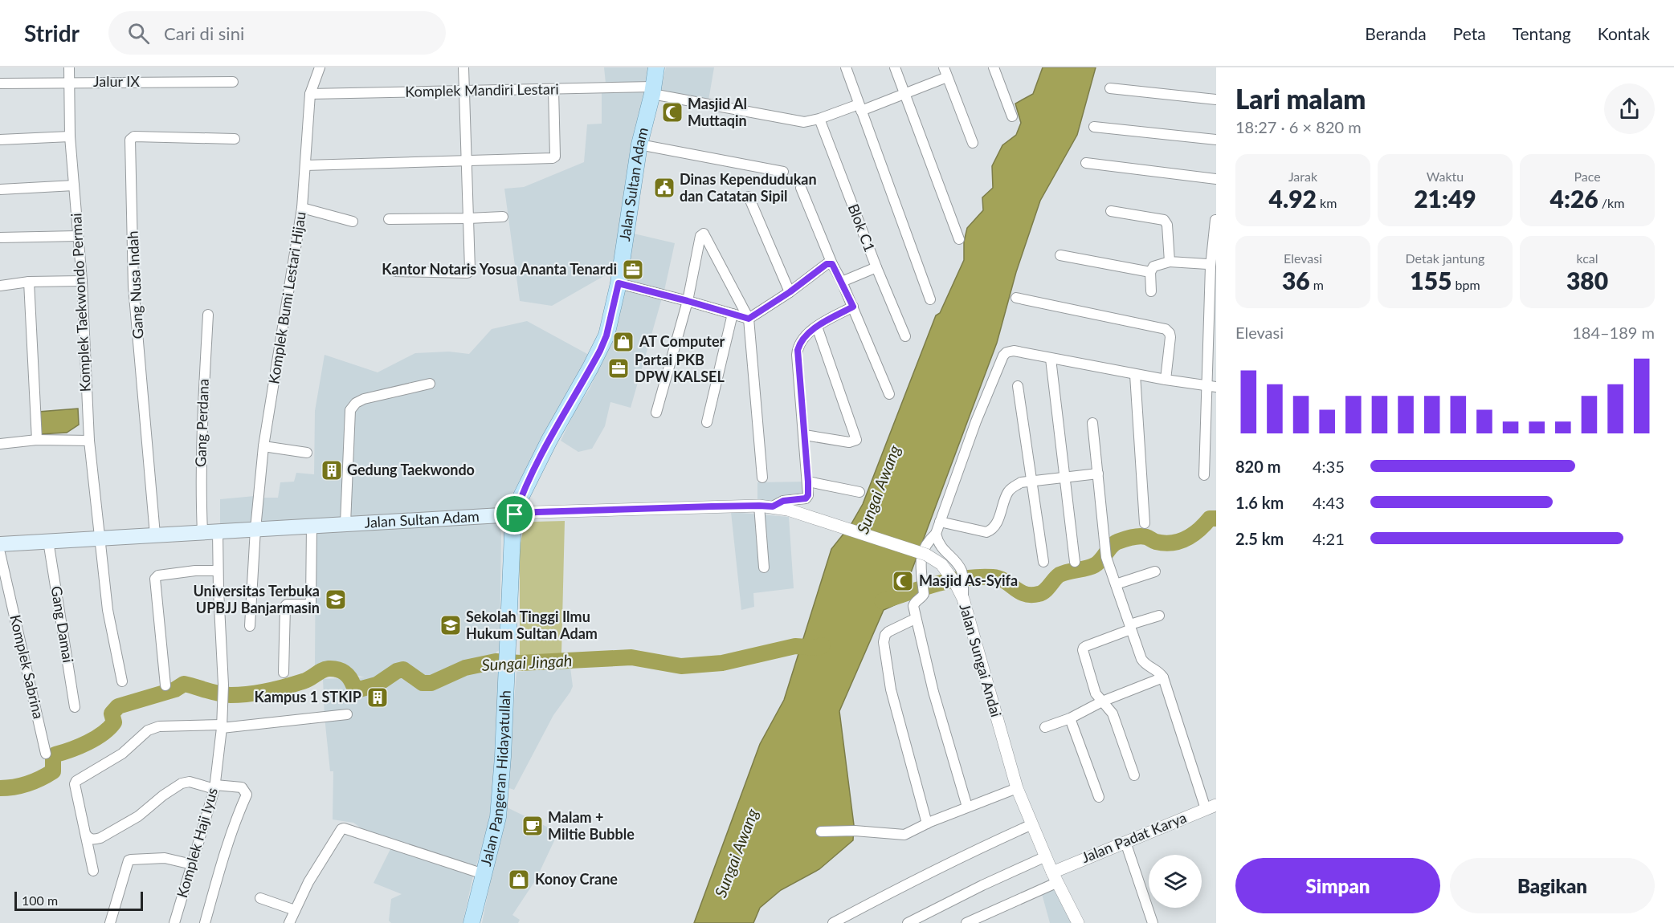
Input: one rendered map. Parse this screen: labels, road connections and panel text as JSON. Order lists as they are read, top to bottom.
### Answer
{
  "streets": {
    "main road": ["Jalan Sultan Adam", "Jalan Pangeran Hidayatullah"],
    "street": [
      "Jalur IX",
      "Komplek Mandiri Lestari",
      "Blok C1",
      "Gang Nusa Indah",
      "Komplek Bumi Lestari Hijau",
      "Komplek Taekwondo Permai",
      "Gang Perdana",
      "Gang Damai",
      "Jalan Sungai Andai",
      "Komplek Sabrina",
      "Jalan Padat Karya",
      "Komplek Haji Iyus"
    ]
  },
  "crossings": [
    ["Jalur IX", "Komplek Taekwondo Permai"],
    ["Komplek Mandiri Lestari", "Jalan Sultan Adam"],
    ["Komplek Mandiri Lestari", "Blok C1"],
    ["Komplek Mandiri Lestari", "Komplek Bumi Lestari Hijau"],
    ["Jalan Sultan Adam", "Gang Nusa Indah"],
    ["Jalan Sultan Adam", "Komplek Bumi Lestari Hijau"],
    ["Jalan Sultan Adam", "Komplek Taekwondo Permai"],
    ["Jalan Sultan Adam", "Gang Perdana"],
    ["Jalan Sultan Adam", "Gang Damai"],
    ["Jalan Sultan Adam", "Jalan Sungai Andai"],
    ["Jalan Sultan Adam", "Jalan Pangeran Hidayatullah"],
    ["Jalan Sultan Adam", "Komplek Haji Iyus"],
    ["Jalan Sungai Andai", "Jalan Pangeran Hidayatullah"],
    ["Jalan Sungai Andai", "Jalan Padat Karya"]
  ],
  "water": ["Sungai Awang", "Sungai Jingah"],
  "places": {
    "mosque": ["Masjid Al Muttaqin", "Masjid As-Syifa"],
    "public building": ["Dinas Kependudukan dan Catatan Sipil"],
    "office": ["Kantor Notaris Yosua Ananta Tenardi", "Partai PKB DPW KALSEL"],
    "shop": ["AT Computer", "Konoy Crane"],
    "building": ["Gedung Taekwondo", "Kampus 1 STKIP"],
    "school or university": ["Universitas Terbuka UPBJJ Banjarmasin", "Sekolah Tinggi Ilmu Hukum Sultan Adam"],
    "cafe": ["Malam + Miltie Bubble"]
  },
  "scale_bar": "100 m",
  "page": {
    "header": "Stridr",
    "search": "Cari di sini",
    "nav": [
      "Beranda",
      "Peta",
      "Tentang",
      "Kontak"
    ],
    "heading": ["Lari malam", "18:27 · 6 × 820 m"],
    "stats": [
      ["Jarak", "4.92 km"],
      ["Waktu", "21:49"],
      ["Pace", "4:26 /km"],
      ["Elevasi", "36 m"],
      ["Detak jantung", "155 bpm"],
      ["kcal", "380"]
    ],
    "chart": ["Elevasi", "184–189 m"],
    "list": [
      {
        "name": "820 m",
        "note": "4:35"
      },
      {
        "name": "1.6 km",
        "note": "4:43"
      },
      {
        "name": "2.5 km",
        "note": "4:21"
      }
    ],
    "buttons": ["Simpan", "Bagikan"],
    "scale": "100 m"
  }
}
